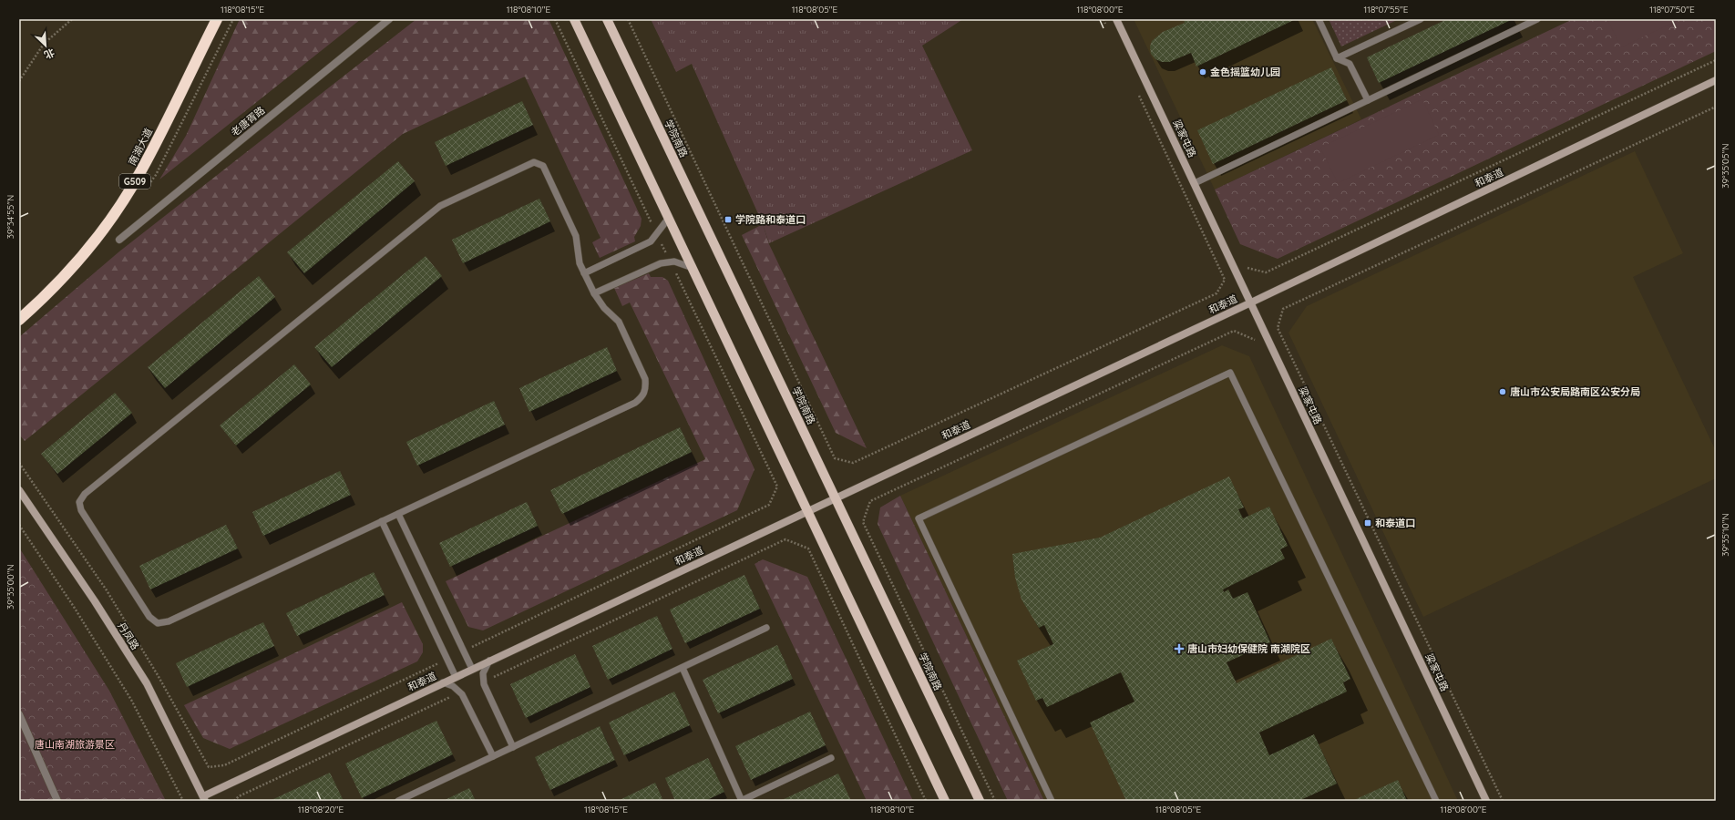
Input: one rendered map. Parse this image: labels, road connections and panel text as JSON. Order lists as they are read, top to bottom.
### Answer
{
  "streets": {
    "highway": ["南湖大道", "G509"],
    "main road": ["学院南路"],
    "street": [
      "老唐胥路",
      "梁家屯路",
      "和泰道",
      "丹凤路"
    ]
  },
  "crossings": [
    ["学院南路", "和泰道"],
    ["梁家屯路", "和泰道"],
    ["和泰道", "丹凤路"]
  ],
  "parks": ["唐山南湖旅游景区"],
  "places": {
    "other": ["金色摇篮幼儿园", "唐山市公安局路南区公安分局"],
    "transit": ["学院路和泰道口", "和泰道口"],
    "health": ["唐山市妇幼保健院 南湖院区"]
  },
  "north": "bottom right",
  "coordinates": [
    "118°08'15\"E",
    "118°08'10\"E",
    "118°08'05\"E",
    "118°08'00\"E",
    "118°07'55\"E",
    "118°07'50\"E",
    "39°35'05\"N",
    "39°34'55\"N",
    "39°35'10\"N",
    "39°35'00\"N",
    "118°08'20\"E"
  ]
}
